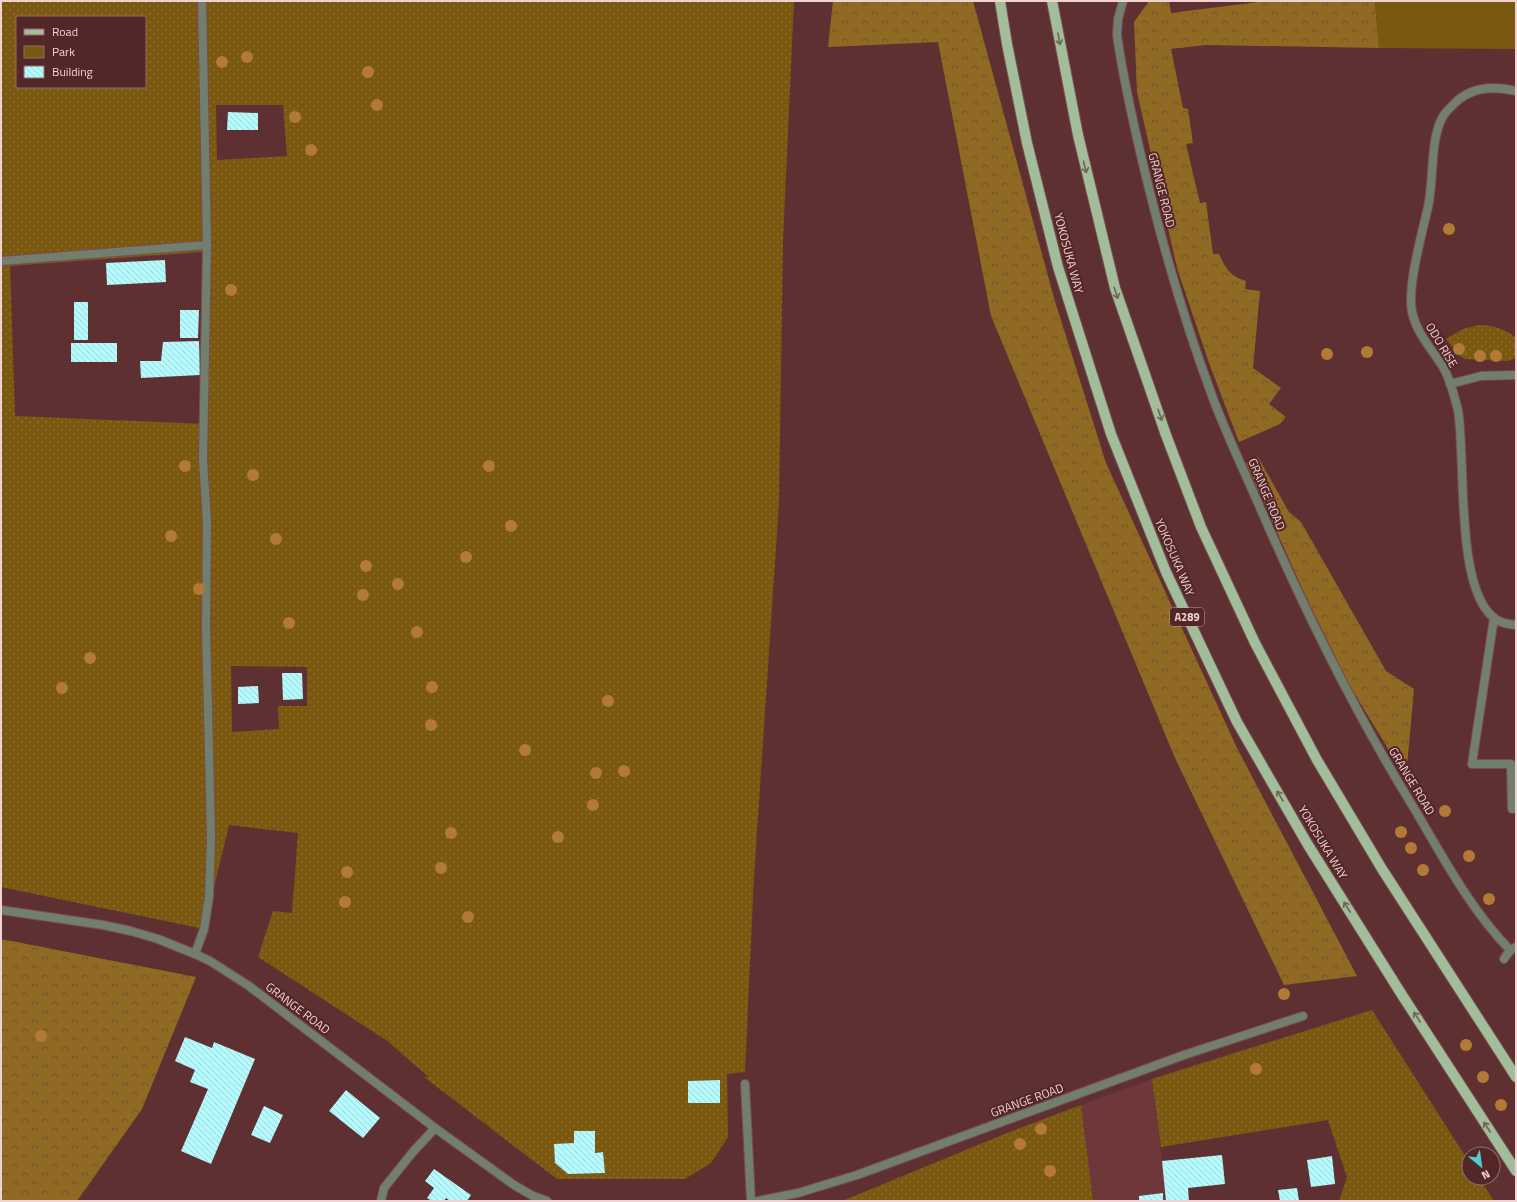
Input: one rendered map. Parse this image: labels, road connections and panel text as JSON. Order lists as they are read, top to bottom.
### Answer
{
  "streets": {
    "main road": ["YOKOSUKA WAY", "A289"],
    "street": ["GRANGE ROAD", "ODO RISE"]
  },
  "legend": ["Road", "Park", "Building"],
  "north": "bottom right"
}
